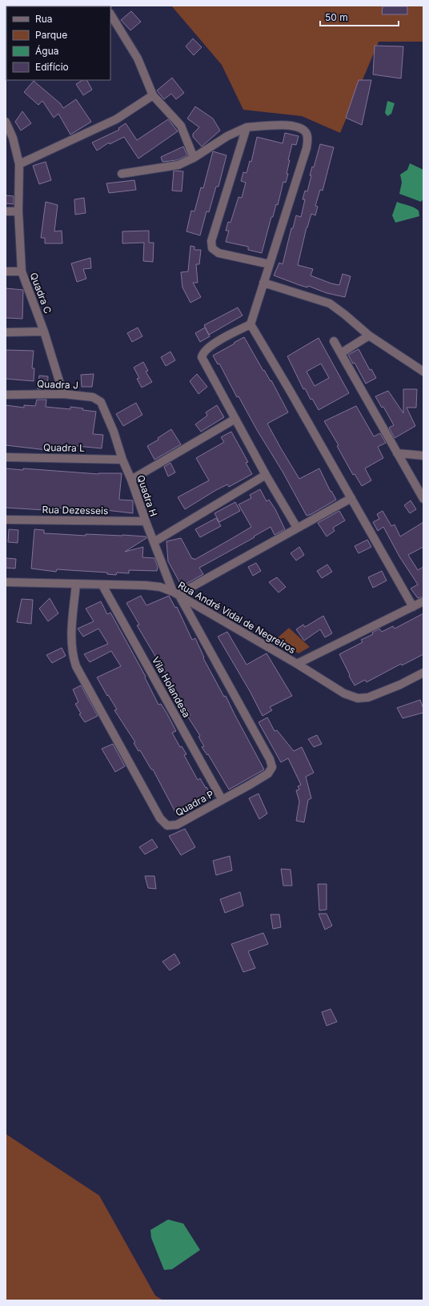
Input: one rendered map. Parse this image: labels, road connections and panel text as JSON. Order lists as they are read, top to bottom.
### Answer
{
  "streets": {
    "street": [
      "Quadra C",
      "Quadra J",
      "Quadra L",
      "Quadra H",
      "Rua Dezesseis",
      "Rua André Vidal de Negreiros",
      "Vila Holandesa",
      "Quadra P"
    ]
  },
  "crossings": [
    ["Quadra C", "Quadra J"],
    ["Quadra J", "Quadra H"],
    ["Quadra L", "Quadra H"],
    ["Quadra H", "Rua Dezesseis"],
    ["Quadra H", "Rua André Vidal de Negreiros"],
    ["Quadra H", "Quadra P"],
    ["Rua André Vidal de Negreiros", "Vila Holandesa"],
    ["Rua André Vidal de Negreiros", "Quadra P"],
    ["Vila Holandesa", "Quadra P"]
  ],
  "legend": [
    "Rua",
    "Parque",
    "Água",
    "Edifício"
  ],
  "scale_bar": "50 m"
}
